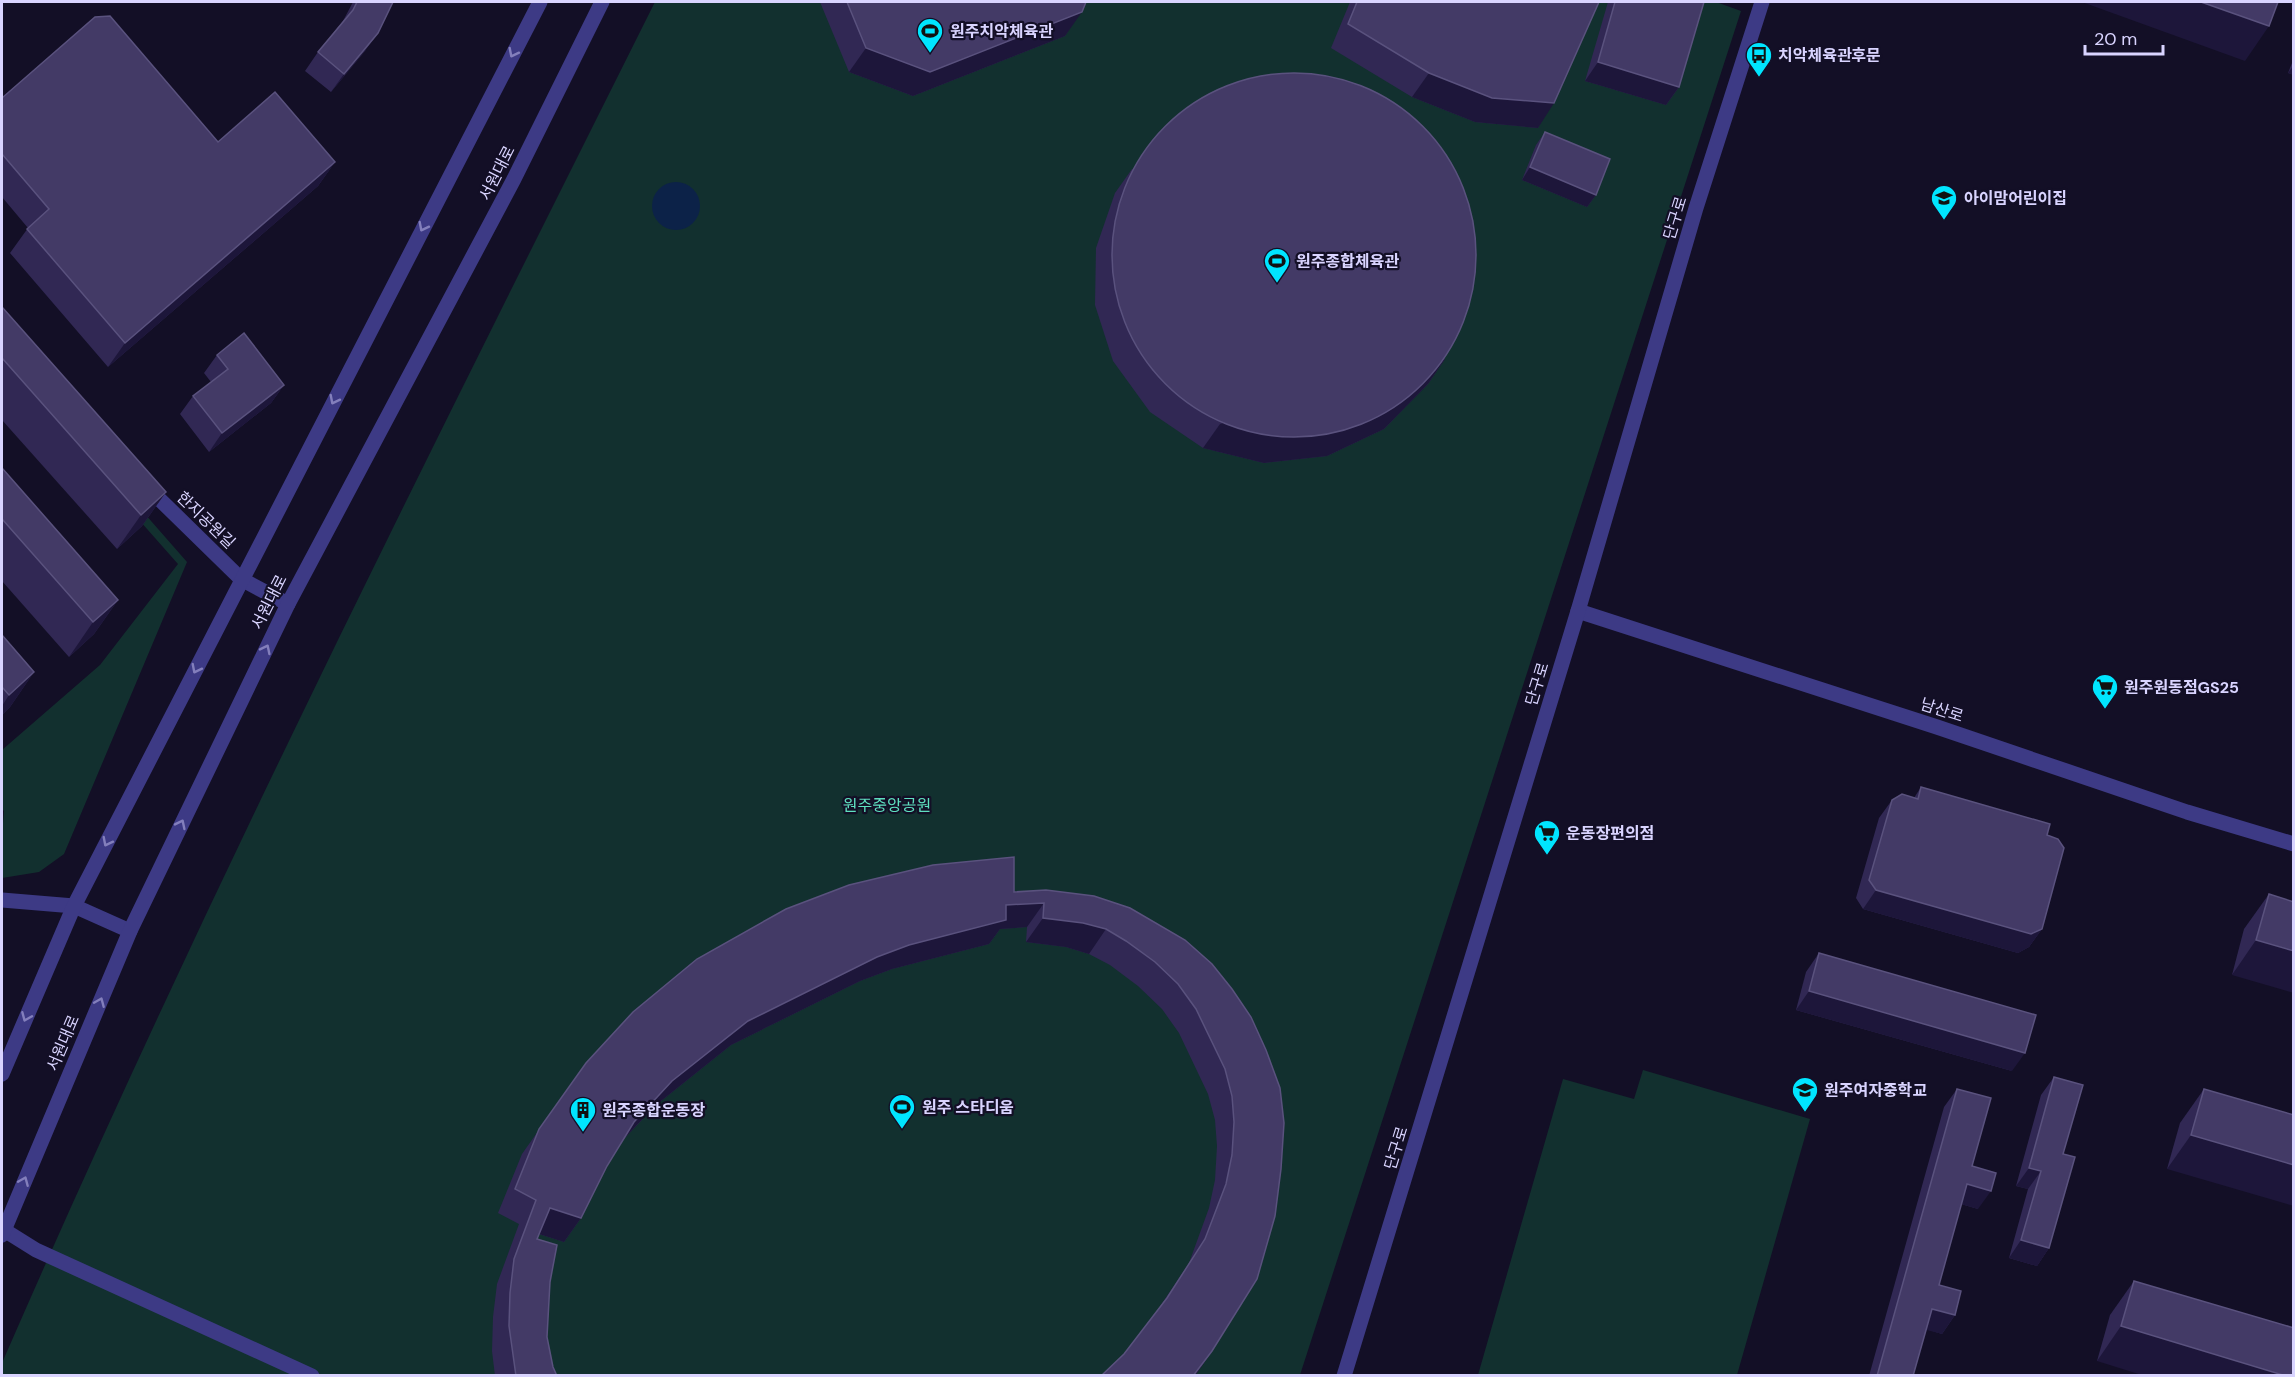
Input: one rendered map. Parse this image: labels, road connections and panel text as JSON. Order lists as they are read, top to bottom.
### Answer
{
  "streets": {
    "street": [
      "서원대로",
      "단구로",
      "한지공원길",
      "남산로"
    ]
  },
  "crossings": [
    ["서원대로", "한지공원길"],
    ["단구로", "남산로"]
  ],
  "parks": ["원주중앙공원"],
  "places": {
    "sports": ["원주치악체육관", "원주종합체육관", "원주 스타디움"],
    "bus stop": ["치악체육관후문"],
    "school or university": ["아이맘어린이집", "원주여자중학교"],
    "supermarket": ["원주원동점GS25", "운동장편의점"],
    "building": ["원주종합운동장"]
  },
  "scale_bar": "20 m"
}
